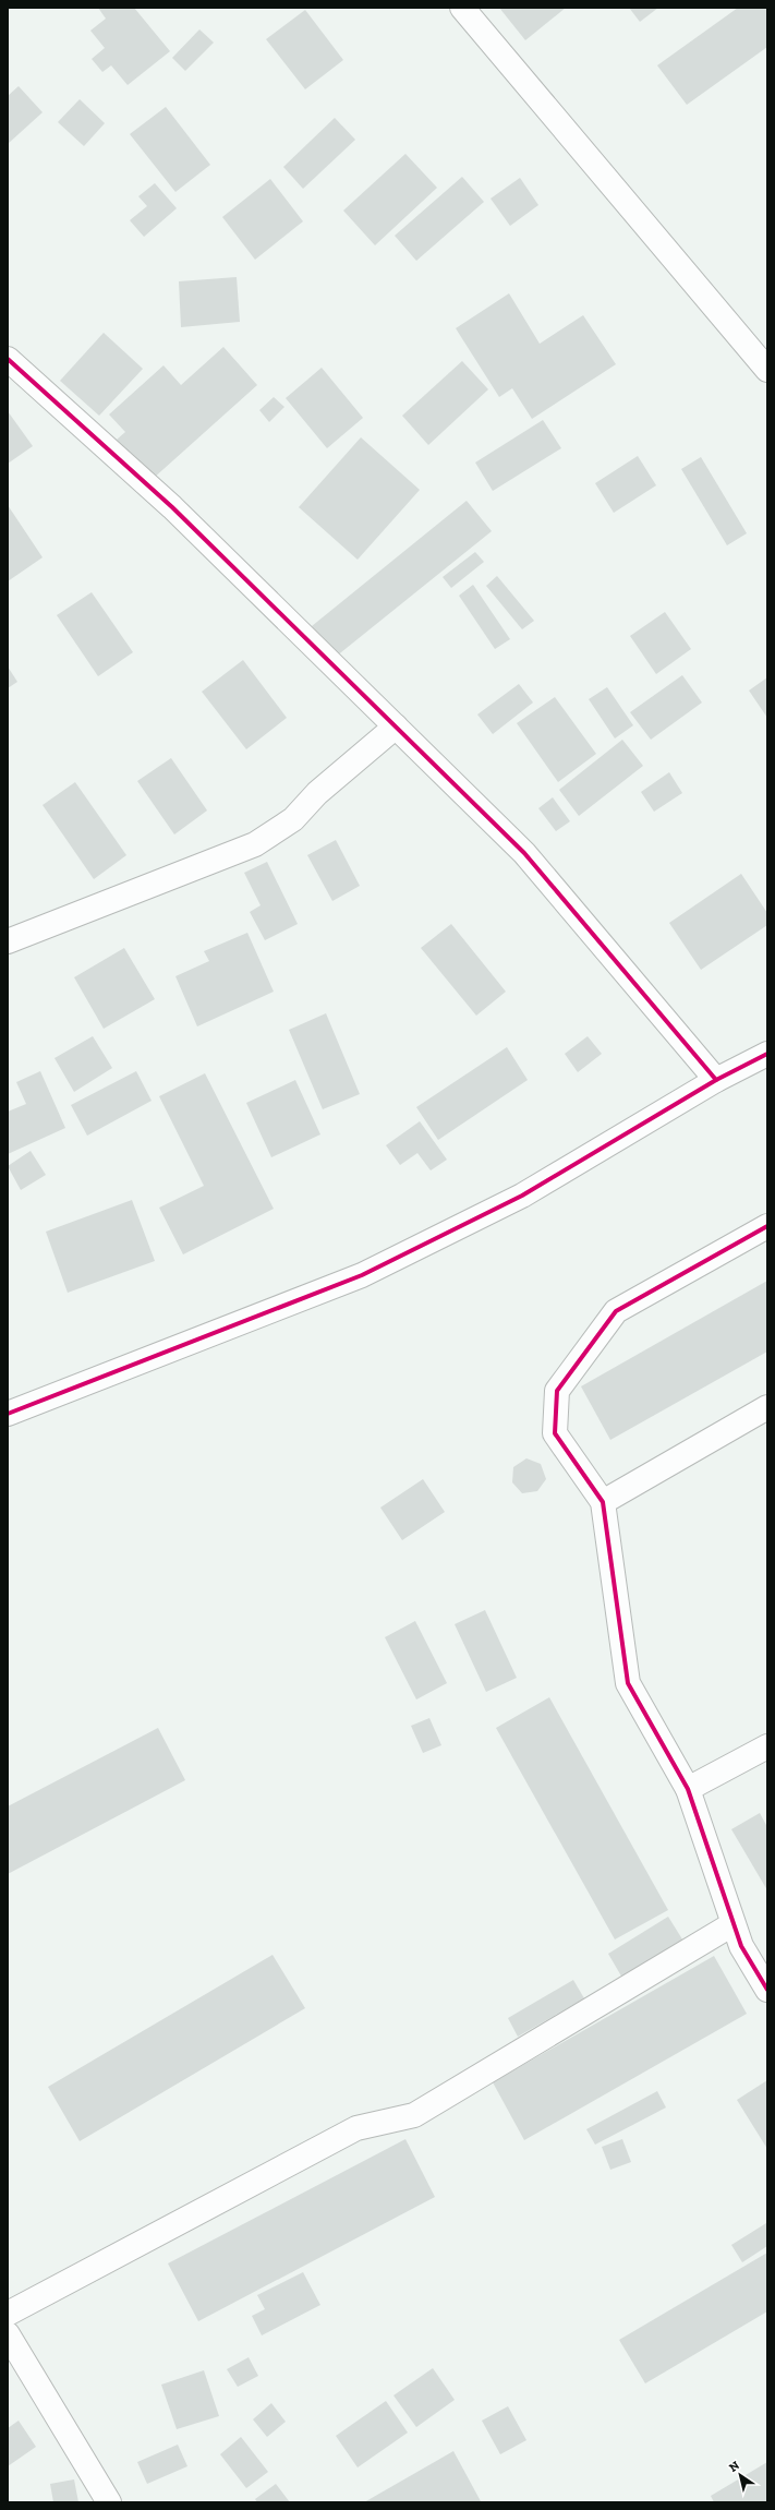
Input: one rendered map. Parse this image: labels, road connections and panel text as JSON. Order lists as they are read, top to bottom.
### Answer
{
  "north": "top left"
}
